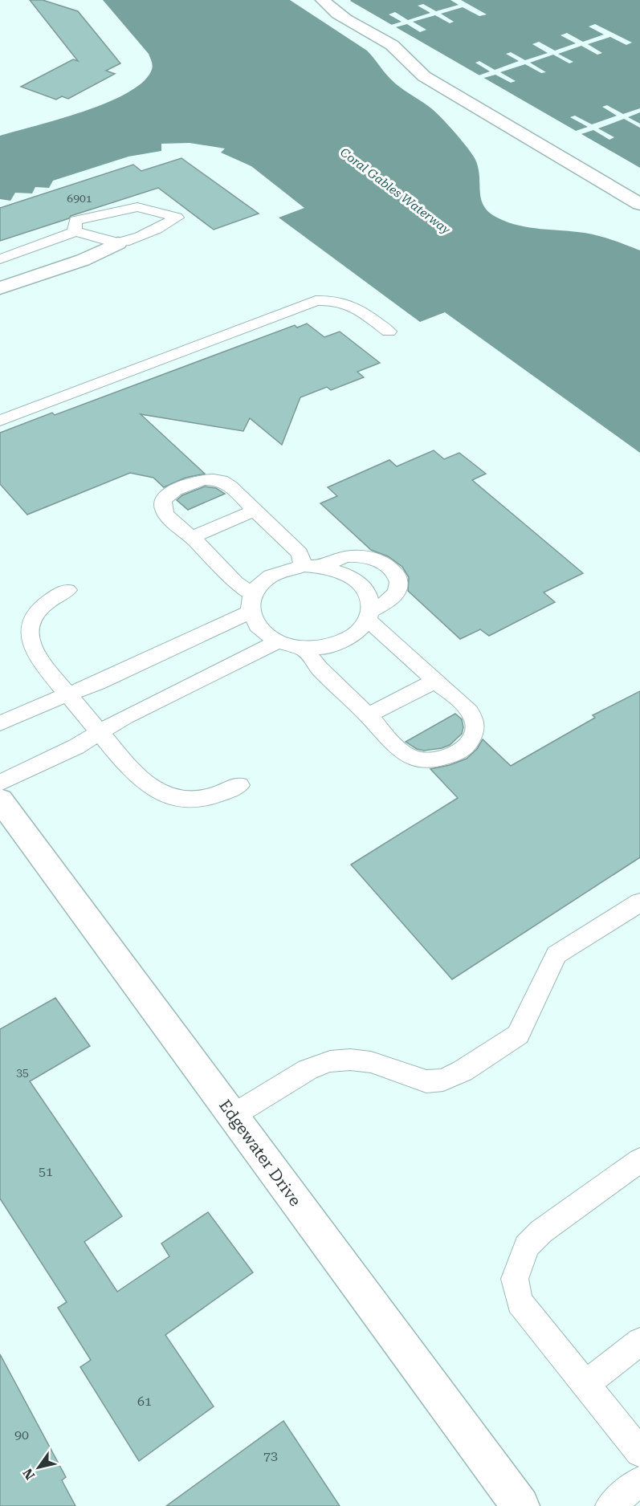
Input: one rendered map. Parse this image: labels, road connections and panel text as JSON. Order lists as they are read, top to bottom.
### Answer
{
  "streets": {
    "street": ["Edgewater Drive"]
  },
  "water": ["Coral Gables Waterway"],
  "house_numbers": [
    "6901",
    "35",
    "51",
    "61",
    "90",
    "73"
  ],
  "north": "bottom left"
}
